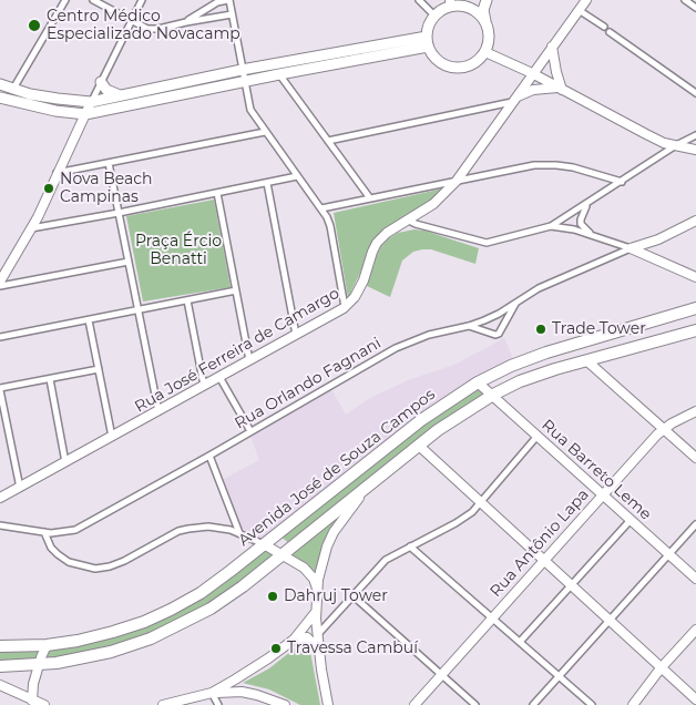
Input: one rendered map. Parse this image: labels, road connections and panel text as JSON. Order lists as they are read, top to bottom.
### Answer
{
  "streets": {
    "highway": ["Avenida José de Souza Campos"],
    "street": [
      "Rua José Ferreira de Camargo",
      "Rua Orlando Fagnani",
      "Rua Barreto Leme",
      "Rua Antônio Lapa"
    ]
  },
  "crossings": [
    ["Avenida José de Souza Campos", "Rua Barreto Leme"],
    ["Rua Barreto Leme", "Rua Antônio Lapa"]
  ],
  "parks": ["Praça Ércio Benatti"],
  "places": [
    "Centro Médico Especializado Novacamp",
    "Nova Beach Campinas",
    "Trade Tower",
    "Dahruj Tower",
    "Travessa Cambuí"
  ]
}
